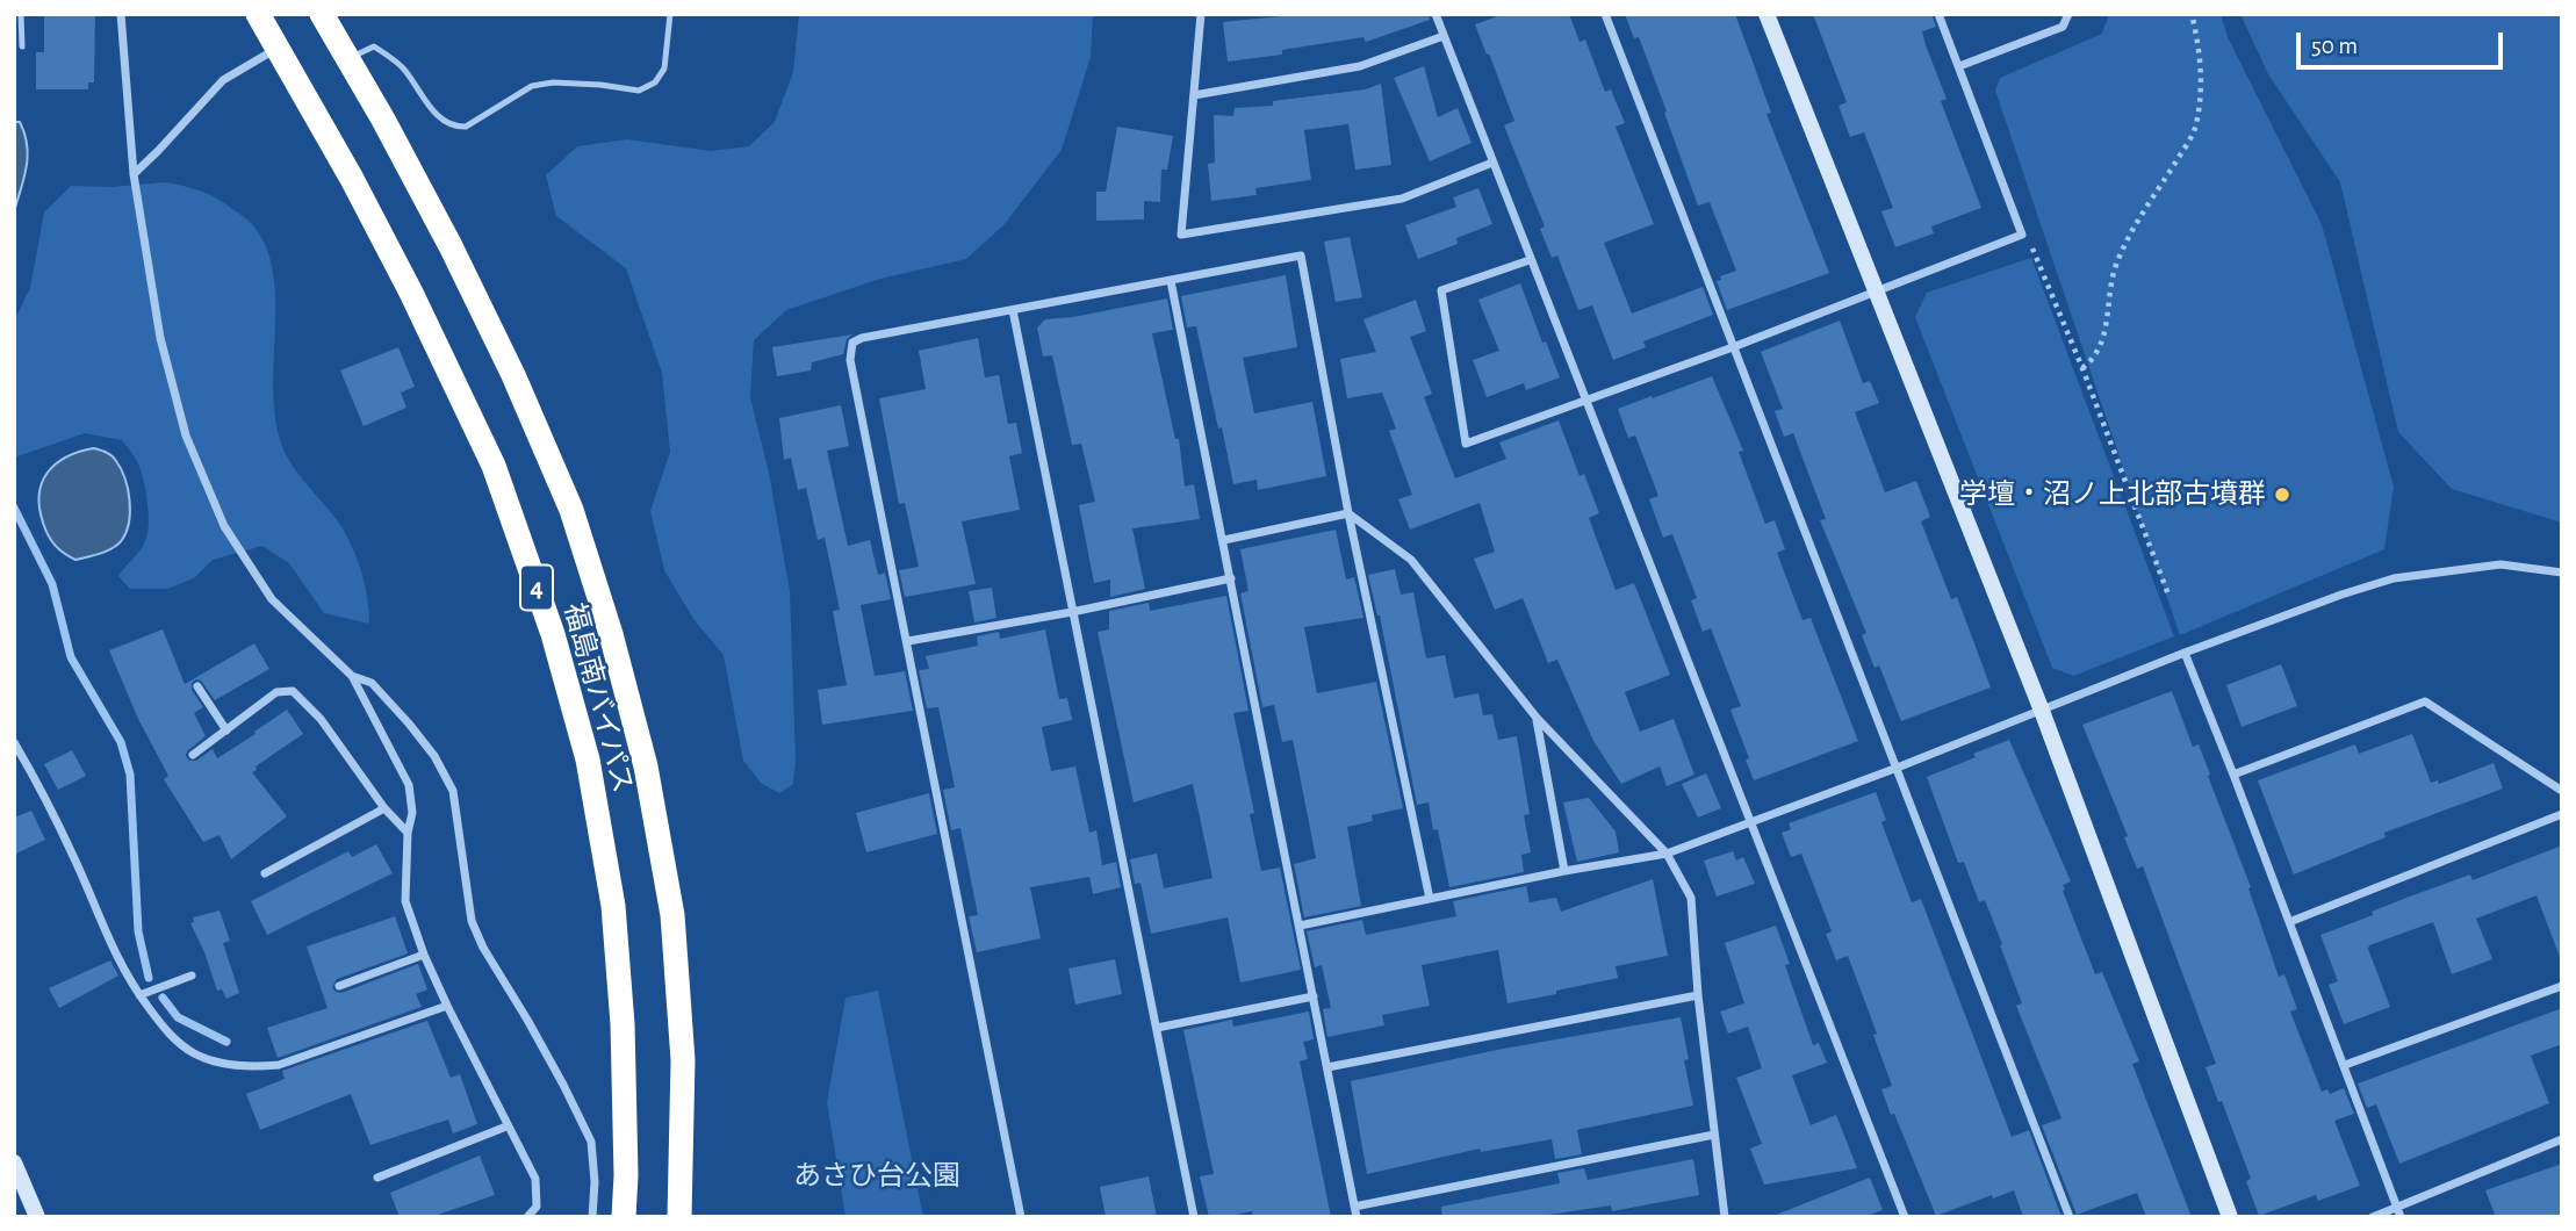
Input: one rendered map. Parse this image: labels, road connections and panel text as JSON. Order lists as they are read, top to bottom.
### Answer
{
  "streets": {
    "highway": ["4", "福島南バイパス"]
  },
  "parks": ["あさひ台公園"],
  "places": ["学壇・沼ノ上北部古墳群"],
  "scale_bar": "50 m"
}
